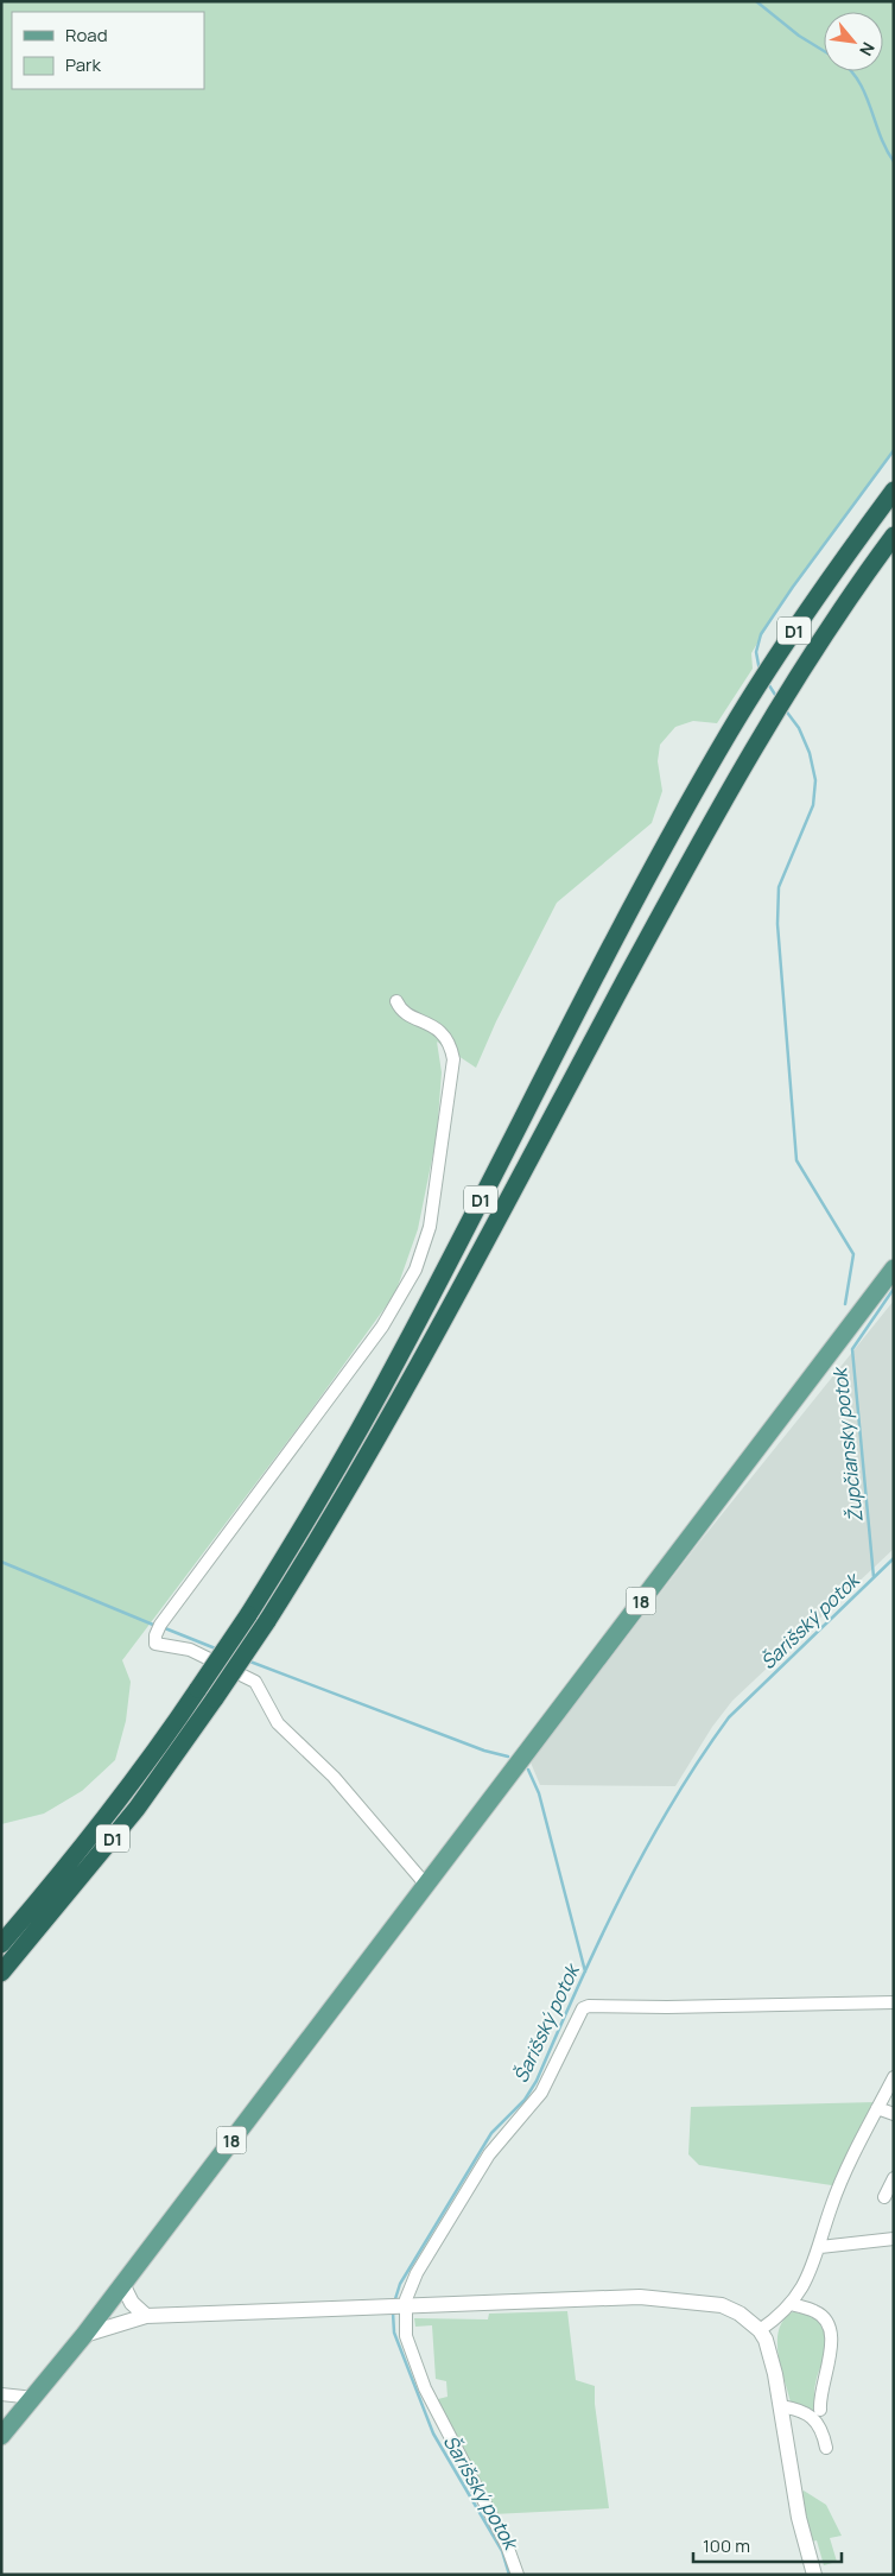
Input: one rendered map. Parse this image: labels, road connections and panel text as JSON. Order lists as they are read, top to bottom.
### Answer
{
  "streets": {
    "highway": ["D1"],
    "main road": ["18"]
  },
  "water": ["Župčiansky potok", "Šarišský potok"],
  "legend": ["Road", "Park"],
  "scale_bar": "100 m",
  "north": "bottom right"
}
